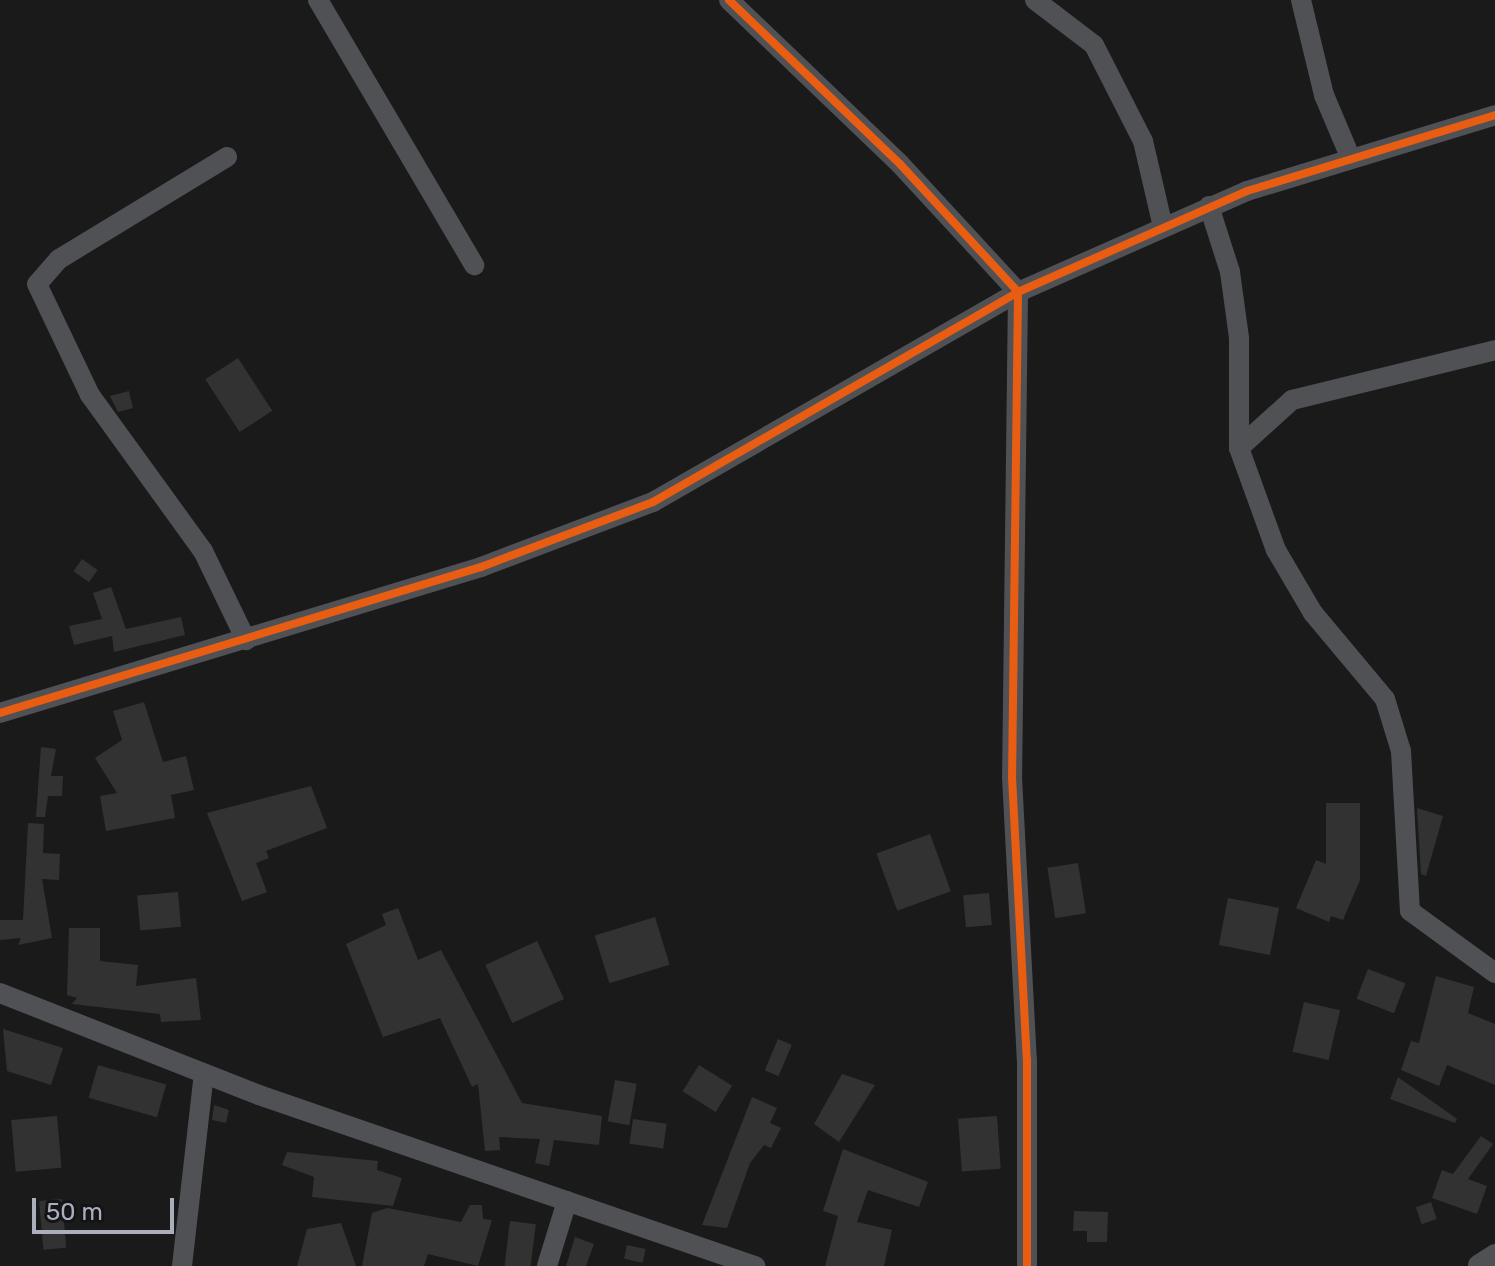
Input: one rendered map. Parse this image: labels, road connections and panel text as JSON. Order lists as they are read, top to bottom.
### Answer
{
  "scale_bar": "50 m"
}
